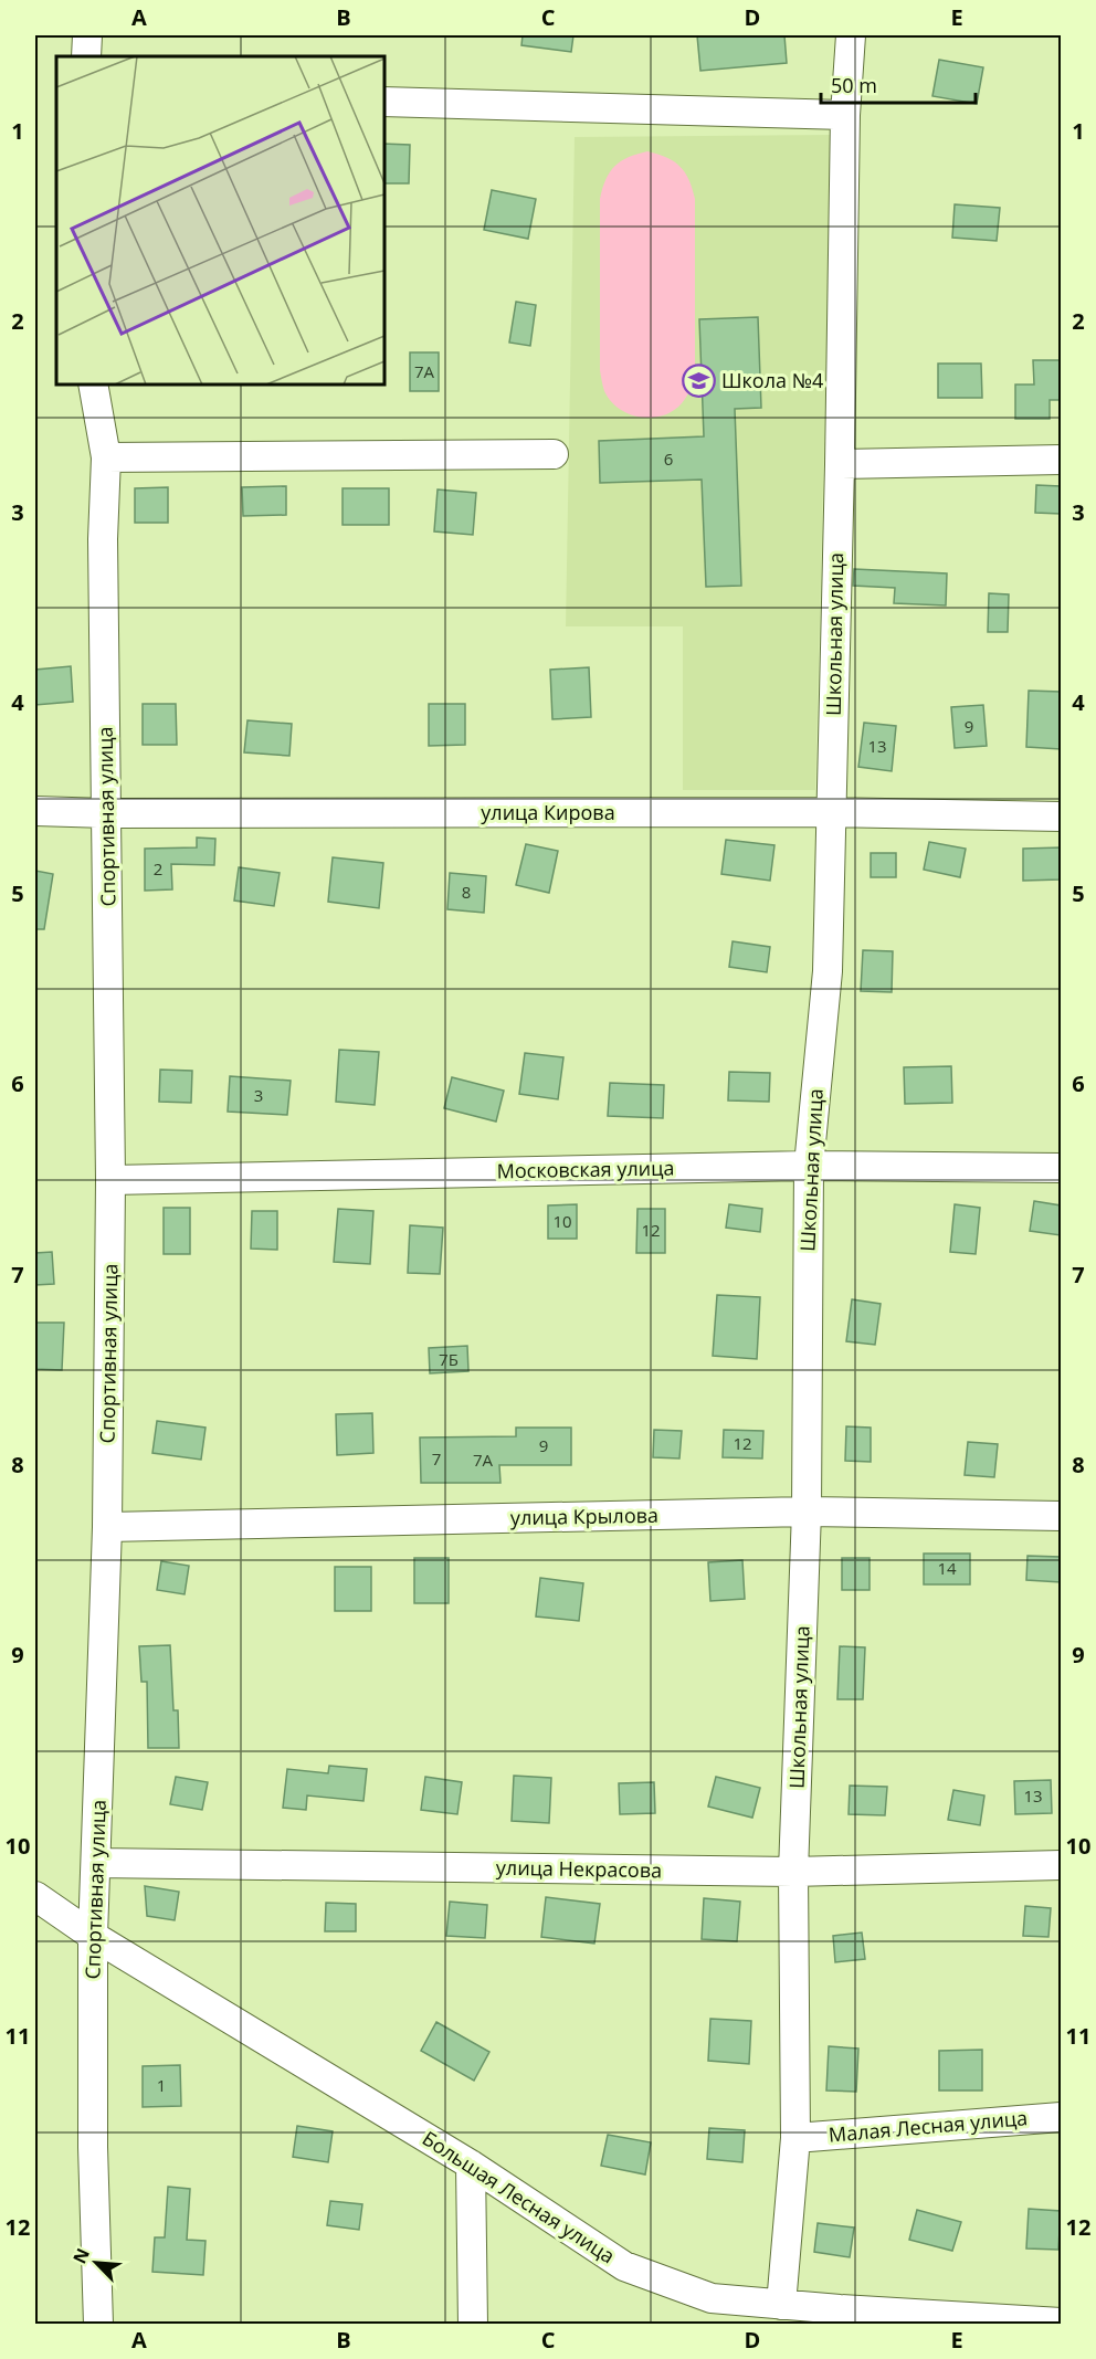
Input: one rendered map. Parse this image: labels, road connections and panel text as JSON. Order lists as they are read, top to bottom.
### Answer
{
  "streets": {
    "street": [
      "Школьная улица",
      "улица Кирова",
      "Спортивная улица",
      "Московская улица",
      "улица Крылова",
      "улица Некрасова",
      "Малая Лесная улица",
      "Большая Лесная улица"
    ]
  },
  "crossings": [
    ["Школьная улица", "улица Кирова"],
    ["Школьная улица", "Московская улица"],
    ["Школьная улица", "улица Крылова"],
    ["Школьная улица", "улица Некрасова"],
    ["Школьная улица", "Малая Лесная улица"],
    ["Школьная улица", "Большая Лесная улица"],
    ["улица Кирова", "Спортивная улица"],
    ["Спортивная улица", "Московская улица"],
    ["Спортивная улица", "улица Крылова"],
    ["Спортивная улица", "улица Некрасова"],
    ["Спортивная улица", "Большая Лесная улица"]
  ],
  "places": {
    "school or university": ["Школа №4"]
  },
  "house_numbers": [
    "7А",
    "6",
    "9",
    "13",
    "2",
    "8",
    "3",
    "10",
    "12",
    "7Б",
    "12",
    "9",
    "7",
    "7А",
    "14",
    "13",
    "1"
  ],
  "scale_bar": "50 m",
  "north": "top left",
  "grid": {
    "columns": [
      "A",
      "B",
      "C",
      "D",
      "E"
    ],
    "rows": [
      "1",
      "2",
      "3",
      "4",
      "5",
      "6",
      "7",
      "8",
      "9",
      "10",
      "11",
      "12"
    ]
  }
}
